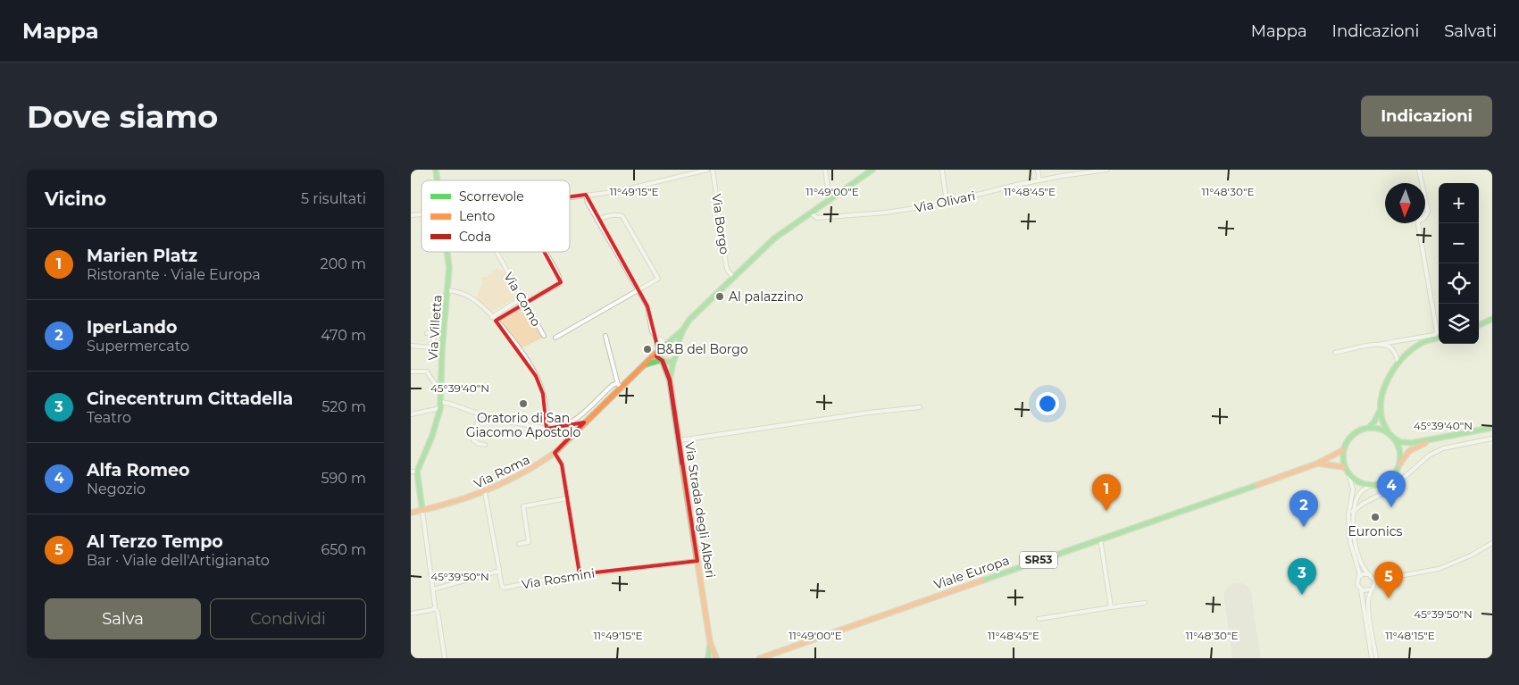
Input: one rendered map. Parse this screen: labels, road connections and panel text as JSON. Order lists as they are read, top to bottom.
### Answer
{
  "streets": {
    "main road": [
      "Via Villetta",
      "Via Roma",
      "Via Strada degli Alberi",
      "SR53",
      "Viale Europa"
    ],
    "street": [
      "Via Olivari",
      "Via Borgo",
      "Via Como",
      "Via Rosmini"
    ]
  },
  "crossings": [
    ["Via Olivari", "Via Roma"],
    ["Via Borgo", "Via Roma"],
    ["Via Roma", "Via Strada degli Alberi"],
    ["Via Strada degli Alberi", "Via Rosmini"],
    ["SR53", "Viale Europa"]
  ],
  "places": [
    "Al palazzino",
    "B&B del Borgo",
    "Oratorio di San Giacomo Apostolo",
    "Euronics"
  ],
  "legend": ["Scorrevole", "Lento", "Coda"],
  "north": "bottom",
  "page": {
    "header": "Mappa",
    "nav": ["Mappa", "Indicazioni", "Salvati"],
    "buttons": [
      "Indicazioni",
      ["Salva", "Condividi"]
    ],
    "title": "Dove siamo",
    "heading": ["Vicino", "5 risultati"],
    "map_buttons": ["+", "−"],
    "list": [
      {
        "mark": "1",
        "name": "Marien Platz",
        "note": "Ristorante · Viale Europa",
        "value": "200 m"
      },
      {
        "mark": "2",
        "name": "IperLando",
        "note": "Supermercato",
        "value": "470 m"
      },
      {
        "mark": "3",
        "name": "Cinecentrum Cittadella",
        "note": "Teatro",
        "value": "520 m"
      },
      {
        "mark": "4",
        "name": "Alfa Romeo",
        "note": "Negozio",
        "value": "590 m"
      },
      {
        "mark": "5",
        "name": "Al Terzo Tempo",
        "note": "Bar · Viale dell'Artigianato",
        "value": "650 m"
      }
    ],
    "pins": [
      "4",
      "1",
      "2",
      "3",
      "5"
    ]
  },
  "coordinates": [
    "11°49'15\"E",
    "11°49'00\"E",
    "11°48'45\"E",
    "11°48'30\"E",
    "45°39'40\"N",
    "45°39'50\"N",
    "11°48'15\"E"
  ]
}
